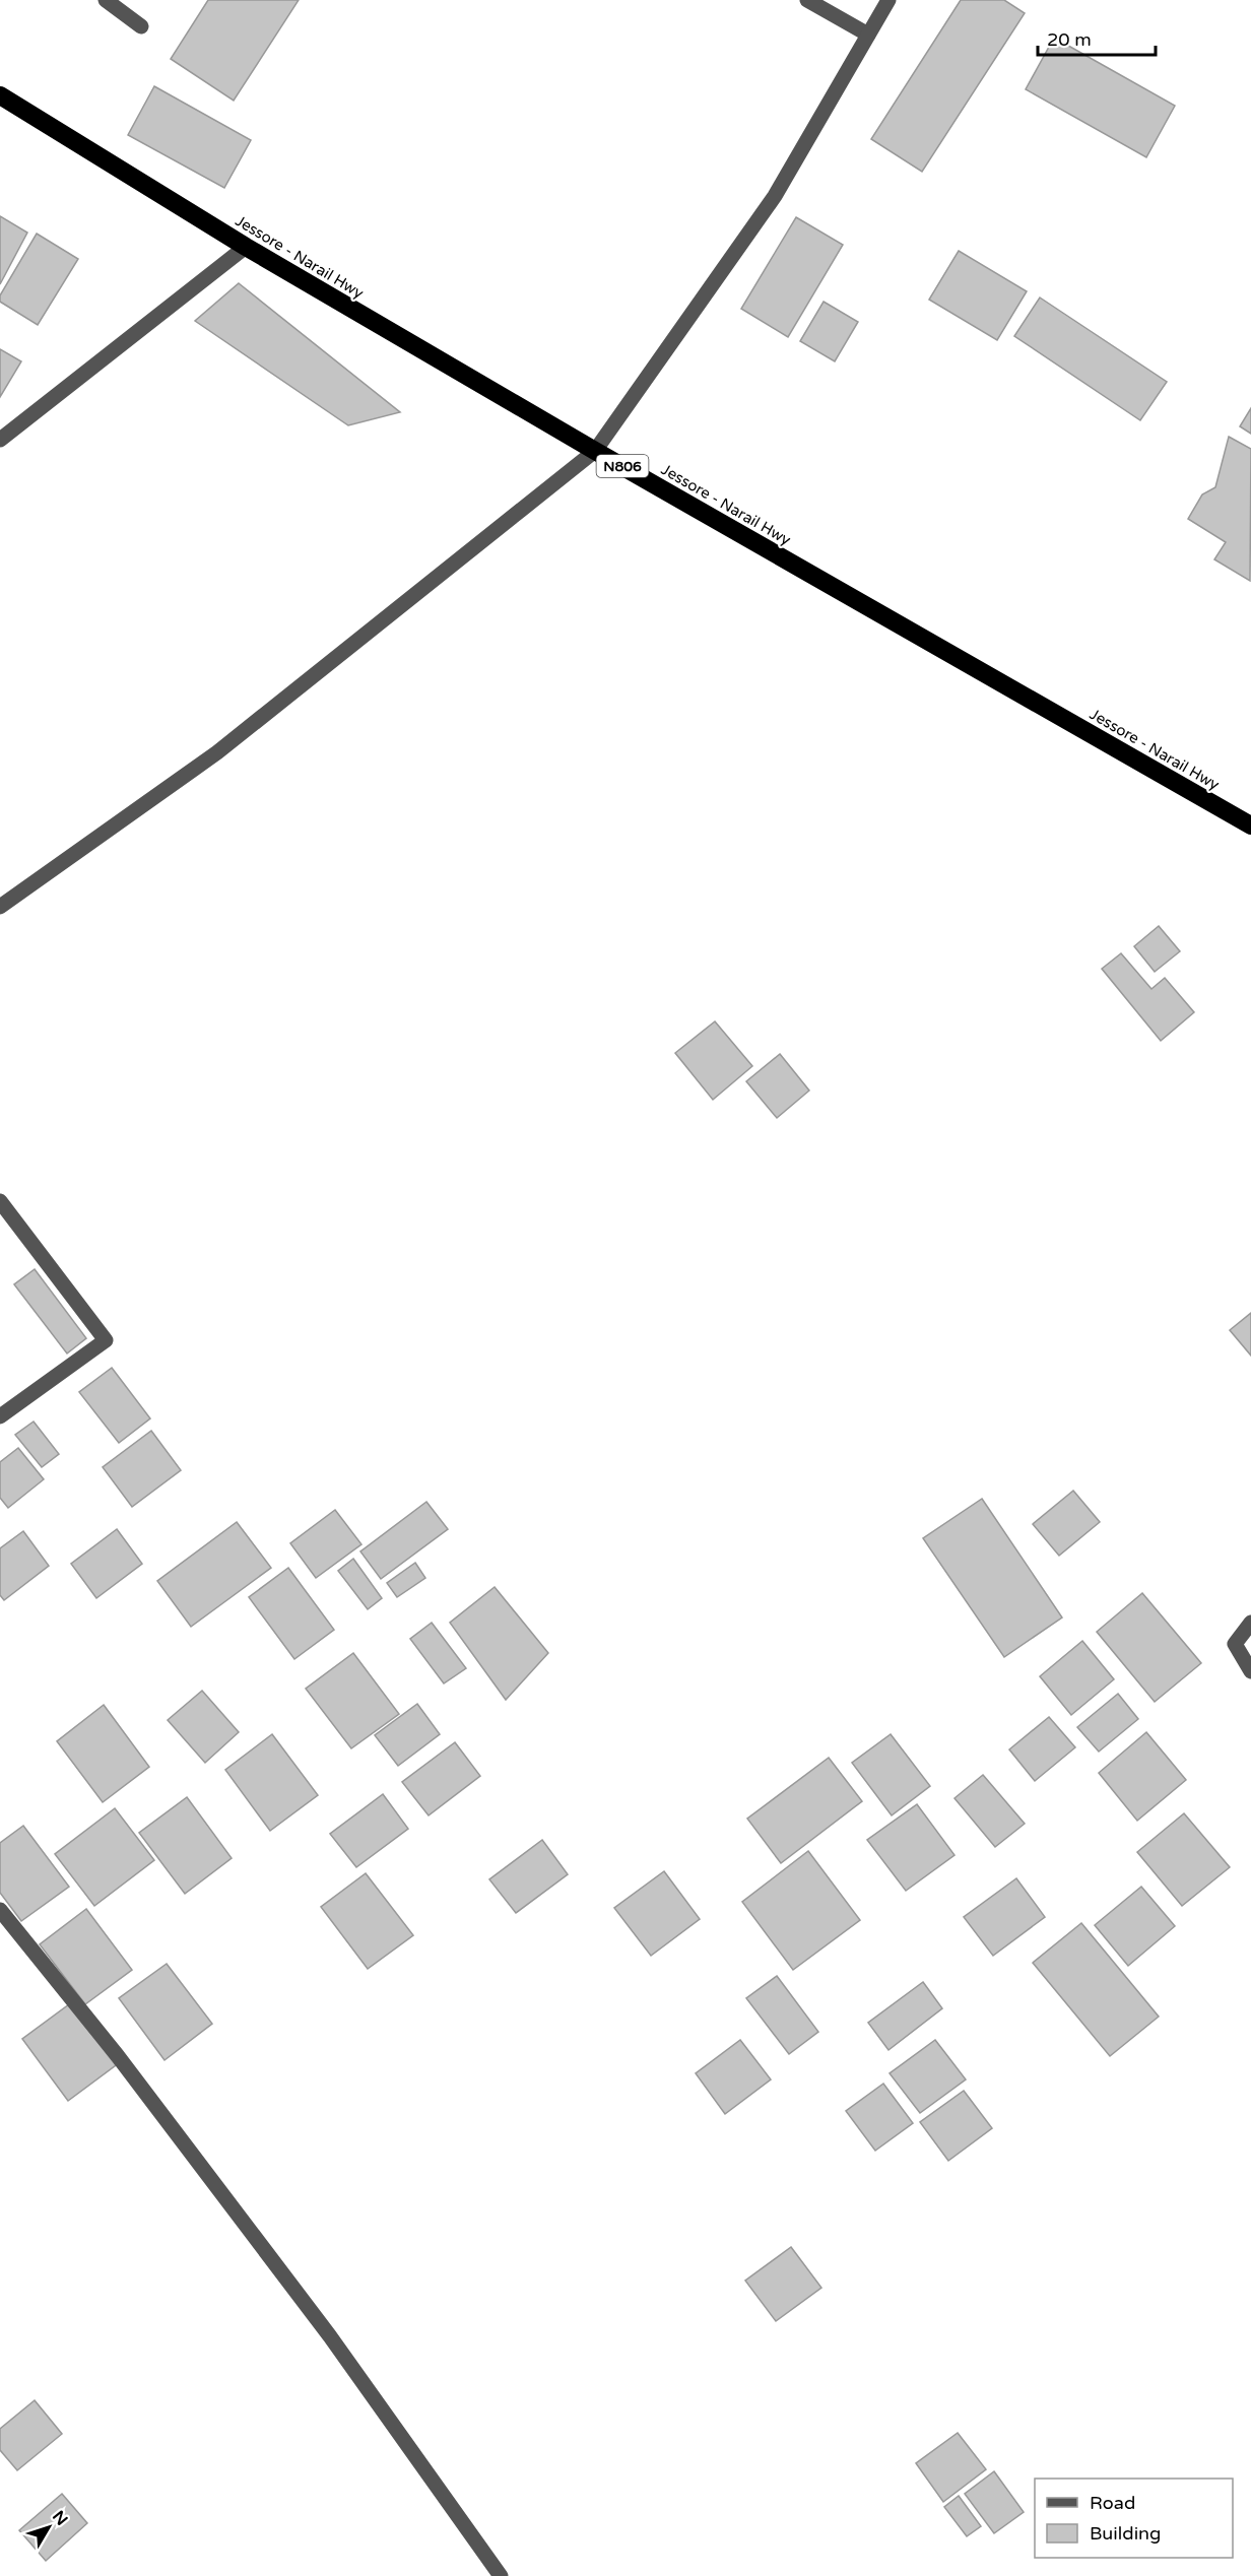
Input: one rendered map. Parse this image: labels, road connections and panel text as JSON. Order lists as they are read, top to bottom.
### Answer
{
  "streets": {
    "highway": ["Jessore - Narail Hwy", "N806"]
  },
  "legend": ["Road", "Building"],
  "scale_bar": "20 m",
  "north": "top right"
}
